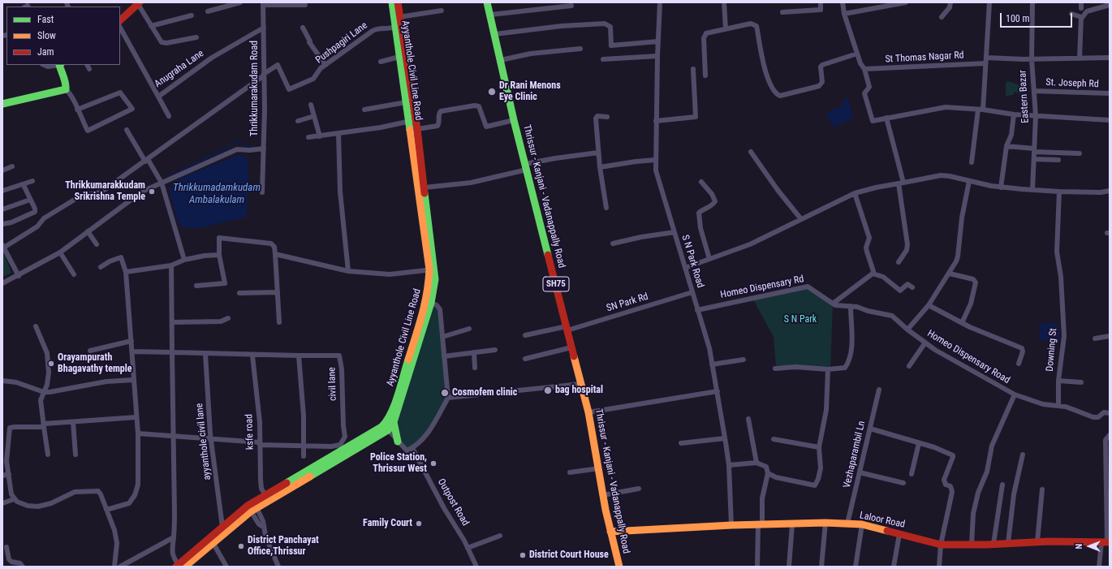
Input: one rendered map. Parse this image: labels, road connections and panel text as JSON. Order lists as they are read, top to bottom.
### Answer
{
  "streets": {
    "main road": [
      "Ayyanthole Civil Line Road",
      "Thrissur - Kanjani - Vadanappally Road",
      "SH75",
      "Laloor Road"
    ],
    "street": [
      "Pushpagiri Lane",
      "St Thomas Nagar Rd",
      "Anugraha Lane",
      "St. Joseph Rd",
      "Thrikkumarakudam Road",
      "Eastern Bazar",
      "S N Park Road",
      "Homeo Dispensary Rd",
      "SN Park Rd",
      "Downing St",
      "Homeo Dispensary Road",
      "civil lane",
      "ksfe road",
      "ayyanthole civil lane",
      "Vezhaparambil Ln",
      "Outpost Road"
    ]
  },
  "crossings": [
    ["Pushpagiri Lane", "Ayyanthole Civil Line Road"],
    ["Pushpagiri Lane", "Thrikkumarakudam Road"],
    ["Anugraha Lane", "Thrikkumarakudam Road"],
    ["Ayyanthole Civil Line Road", "civil lane"],
    ["Ayyanthole Civil Line Road", "ksfe road"],
    ["Ayyanthole Civil Line Road", "ayyanthole civil lane"],
    ["St. Joseph Rd", "Eastern Bazar"],
    ["Thrissur - Kanjani - Vadanappally Road", "SN Park Rd"],
    ["Thrissur - Kanjani - Vadanappally Road", "Laloor Road"],
    ["S N Park Road", "Homeo Dispensary Rd"],
    ["S N Park Road", "SN Park Rd"],
    ["S N Park Road", "Laloor Road"],
    ["Homeo Dispensary Rd", "Homeo Dispensary Road"],
    ["Downing St", "Homeo Dispensary Road"],
    ["civil lane", "ksfe road"],
    ["civil lane", "ayyanthole civil lane"],
    ["Vezhaparambil Ln", "Laloor Road"]
  ],
  "water": ["Thrikkumadamkudam Ambalakulam"],
  "parks": ["S N Park"],
  "places": [
    "Dr Rani Menons Eye Clinic",
    "Thrikkumarakkudam Srikrishna Temple",
    "Orayampurath Bhagavathy temple",
    "bag hospital",
    "Cosmofem clinic",
    "Police Station, Thrissur West",
    "Family Court",
    "District Panchayat Office,Thrissur",
    "District Court House"
  ],
  "legend": ["Fast", "Slow", "Jam"],
  "scale_bar": "100 m",
  "north": "left"
}
